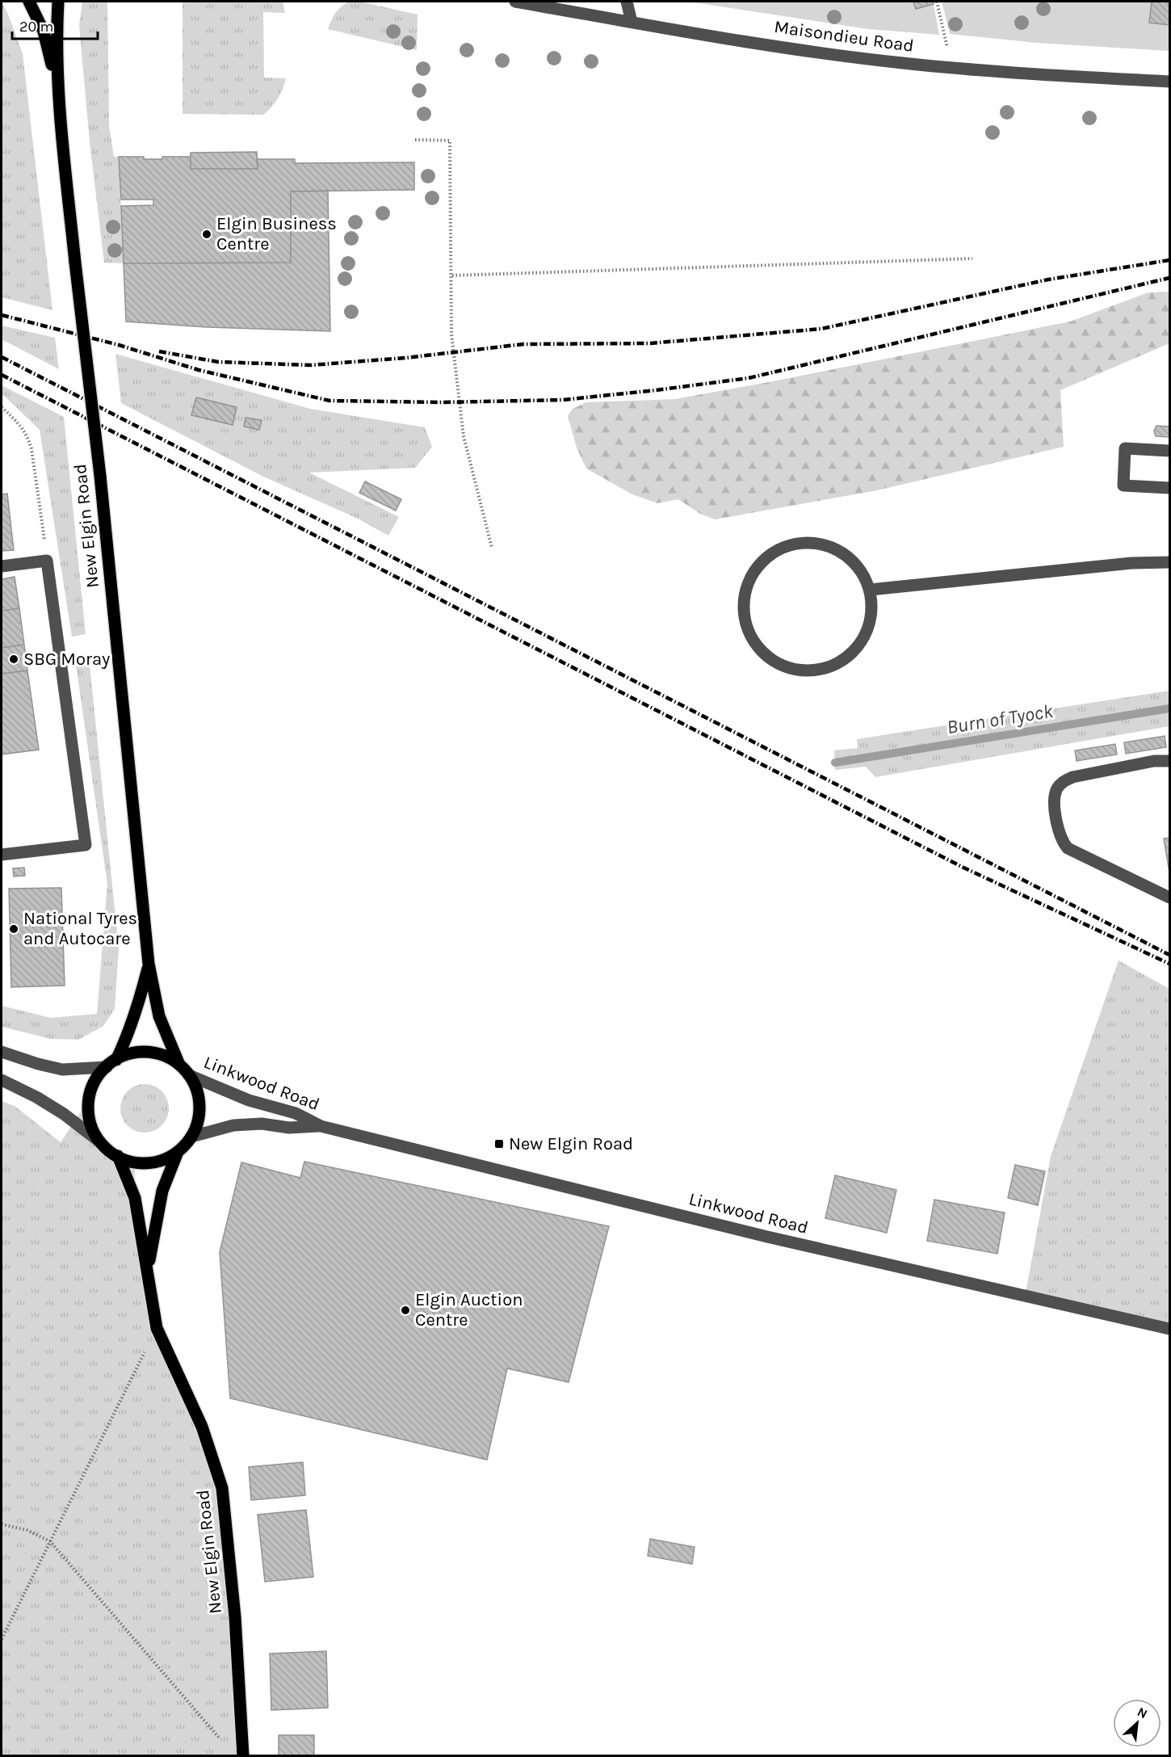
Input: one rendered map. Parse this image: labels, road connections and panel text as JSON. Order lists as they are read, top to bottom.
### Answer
{
  "streets": {
    "main road": ["New Elgin Road"],
    "street": ["Maisondieu Road", "Linkwood Road"]
  },
  "crossings": [
    ["New Elgin Road", "Linkwood Road"]
  ],
  "water": ["Burn of Tyock"],
  "places": {
    "other": [
      "Elgin Business Centre",
      "SBG Moray",
      "National Tyres and Autocare",
      "Elgin Auction Centre"
    ],
    "transit": ["New Elgin Road"]
  },
  "scale_bar": "20 m",
  "north": "top right"
}
